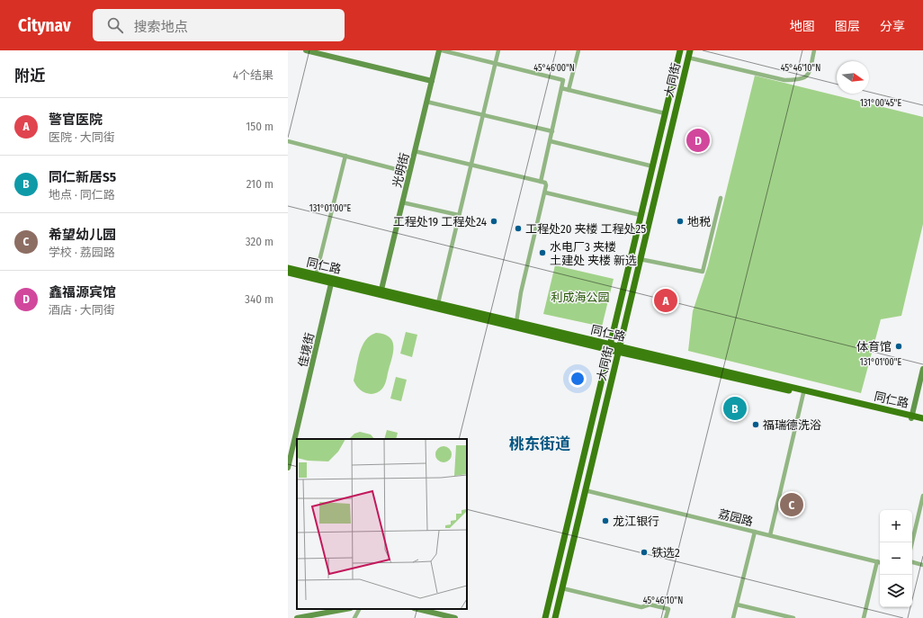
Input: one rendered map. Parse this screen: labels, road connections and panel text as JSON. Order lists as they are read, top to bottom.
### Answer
{
  "streets": {
    "main road": ["大同街", "同仁路"],
    "street": ["光明街", "佳境街", "荔园路"]
  },
  "crossings": [
    ["大同街", "同仁路"],
    ["大同街", "荔园路"],
    ["光明街", "同仁路"],
    ["同仁路", "佳境街"]
  ],
  "districts": ["桃东街道"],
  "parks": ["利成海公园"],
  "places": [
    "工程处19 工程处24",
    "地税",
    "工程处20 夹楼 工程处25",
    "水电厂3 夹楼 土建处 夹楼 新选",
    "体育馆",
    "福瑞德洗浴",
    "龙江银行",
    "铁选2"
  ],
  "north": "right",
  "page": {
    "header": "Citynav",
    "search": "搜索地点",
    "nav": ["地图", "图层", "分享"],
    "heading": ["附近", "4个结果"],
    "list": [
      {
        "mark": "A",
        "name": "警官医院",
        "note": "医院 · 大同街",
        "value": "150 m"
      },
      {
        "mark": "B",
        "name": "同仁新居S5",
        "note": "地点 · 同仁路",
        "value": "210 m"
      },
      {
        "mark": "C",
        "name": "希望幼儿园",
        "note": "学校 · 荔园路",
        "value": "320 m"
      },
      {
        "mark": "D",
        "name": "鑫福源宾馆",
        "note": "酒店 · 大同街",
        "value": "340 m"
      }
    ],
    "pins": [
      "D",
      "A",
      "B",
      "C"
    ],
    "map_buttons": ["+", "−"]
  },
  "coordinates": [
    "45°46'00\"N",
    "45°46'10\"N",
    "131°00'45\"E",
    "131°01'00\"E"
  ]
}
